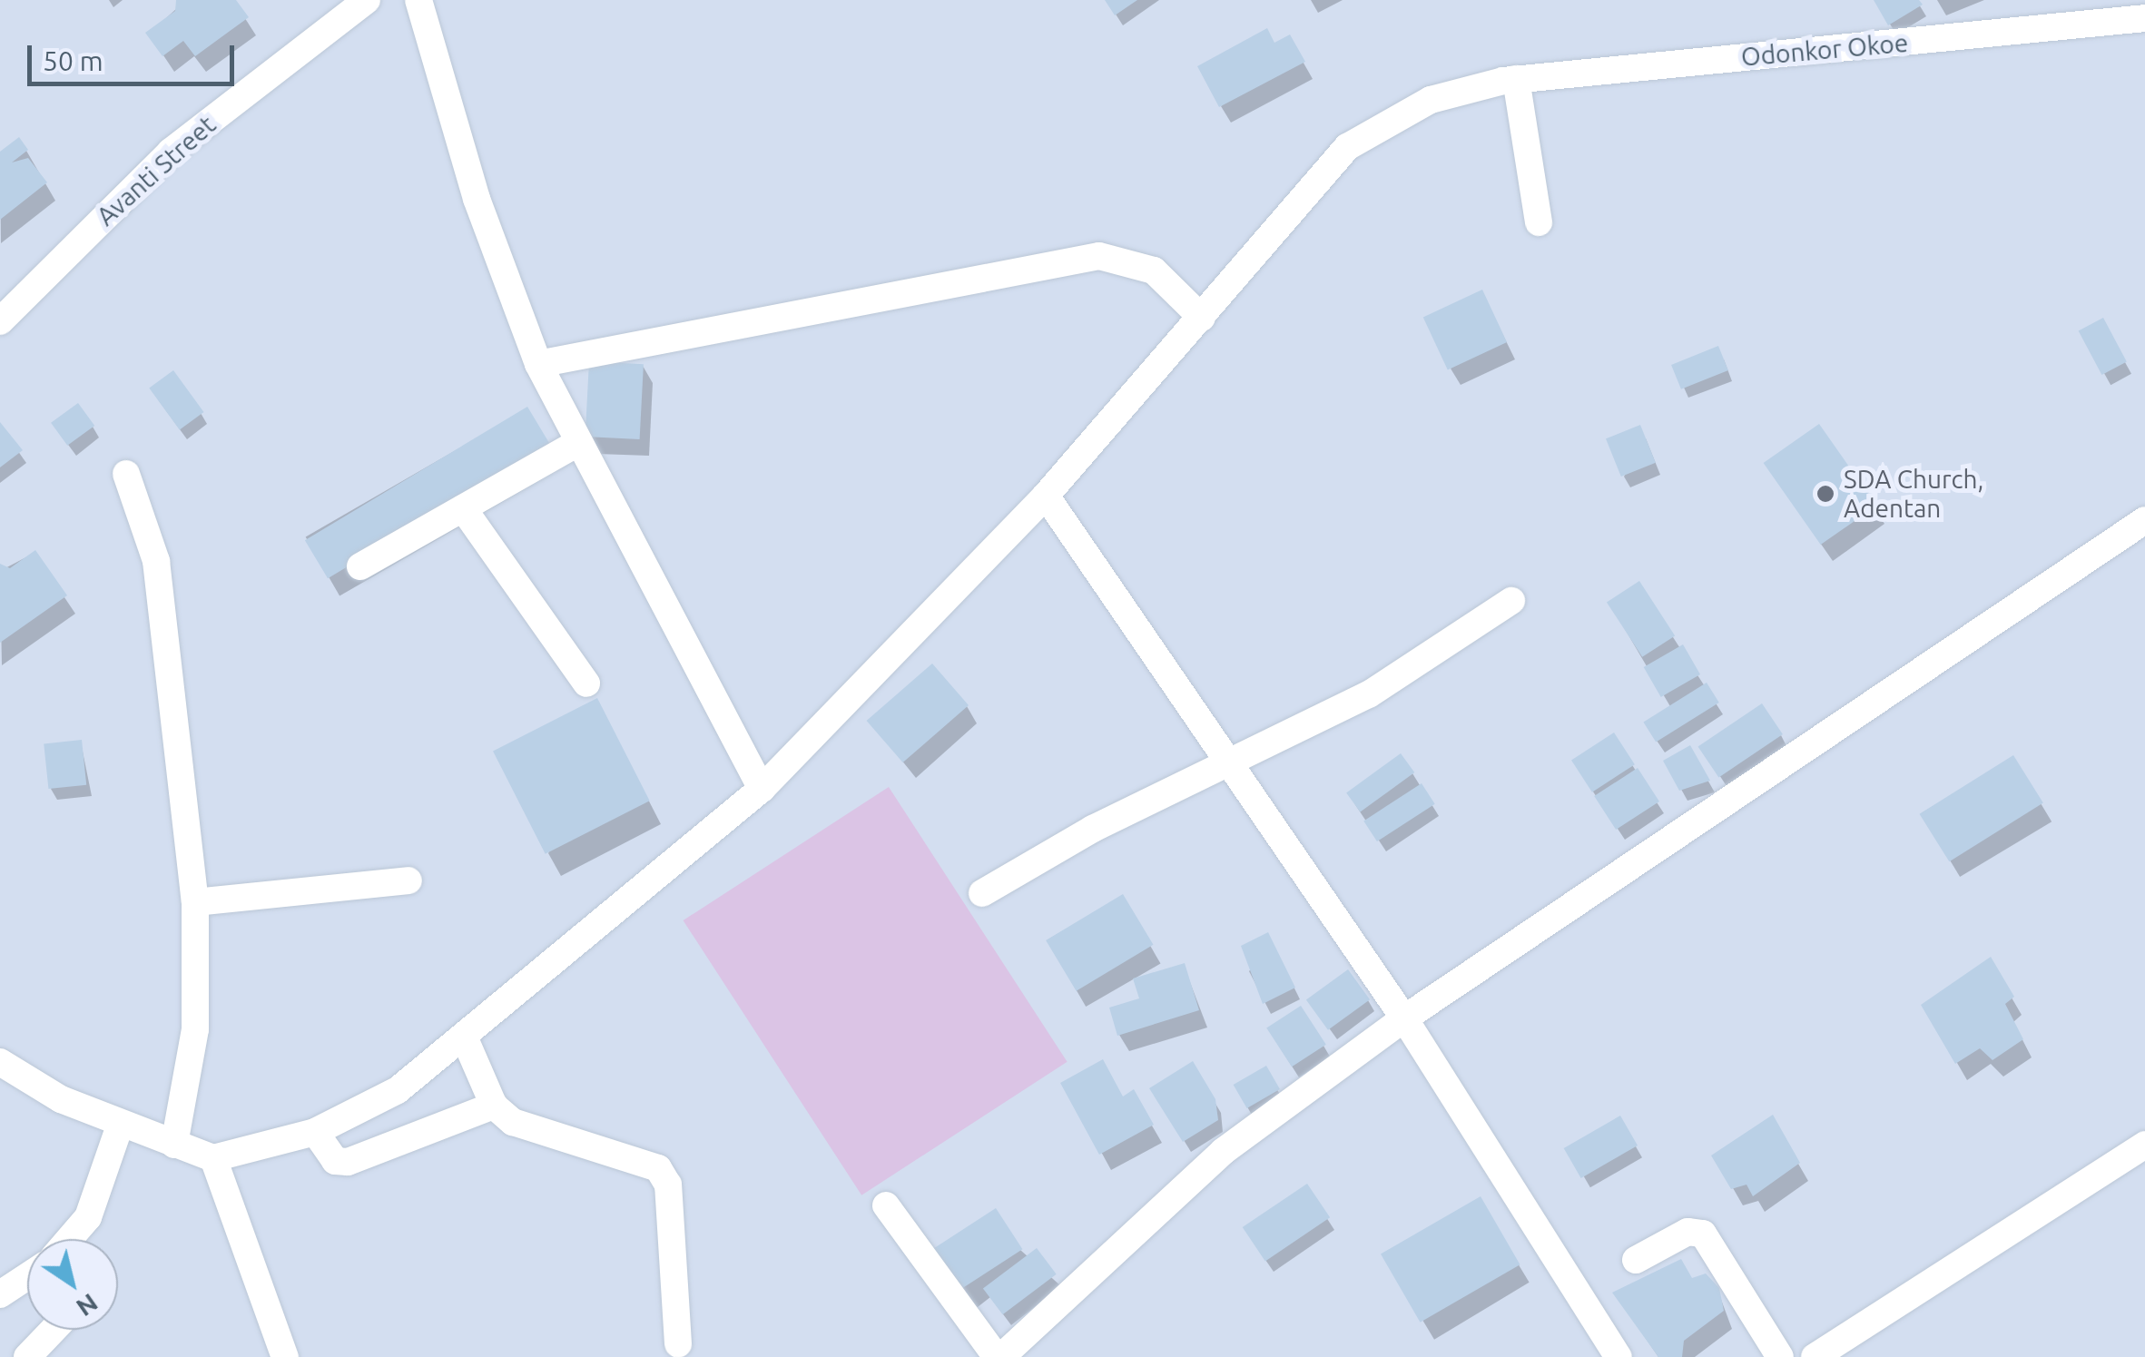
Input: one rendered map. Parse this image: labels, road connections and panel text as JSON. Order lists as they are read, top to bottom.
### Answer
{
  "streets": {
    "street": ["Odonkor Okoe", "Avanti Street"]
  },
  "places": ["SDA Church, Adentan"],
  "scale_bar": "50 m",
  "north": "bottom right"
}
